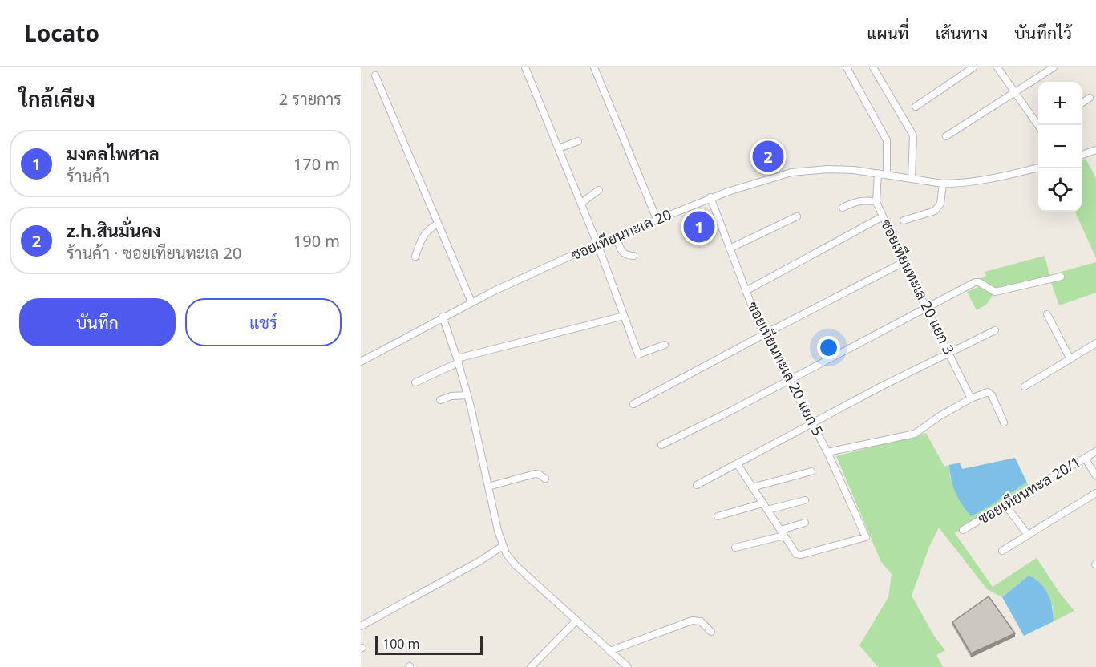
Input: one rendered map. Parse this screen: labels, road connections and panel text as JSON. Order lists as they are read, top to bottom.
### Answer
{
  "streets": {
    "street": [
      "ซอยเทียนทะเล 20",
      "ซอยเทียนทะเล 20 แยก 3",
      "ซอยเทียนทะเล 20 แยก 5",
      "ซอยเทียนทะล 20/1"
    ]
  },
  "crossings": [
    ["ซอยเทียนทะเล 20", "ซอยเทียนทะเล 20 แยก 3"],
    ["ซอยเทียนทะเล 20", "ซอยเทียนทะเล 20 แยก 5"]
  ],
  "scale_bar": "100 m",
  "page": {
    "header": "Locato",
    "nav": ["แผนที่", "เส้นทาง", "บันทึกไว้"],
    "heading": ["ใกล้เคียง", "2 รายการ"],
    "map_buttons": ["+", "−"],
    "list": [
      {
        "mark": "1",
        "name": "มงคลไพศาล",
        "note": "ร้านค้า",
        "value": "170 m"
      },
      {
        "mark": "2",
        "name": "z.h.สินมั่นคง",
        "note": "ร้านค้า · ซอยเทียนทะเล 20",
        "value": "190 m"
      }
    ],
    "pins": ["2", "1"],
    "buttons": ["บันทึก", "แชร์"],
    "scale": "100 m"
  }
}
